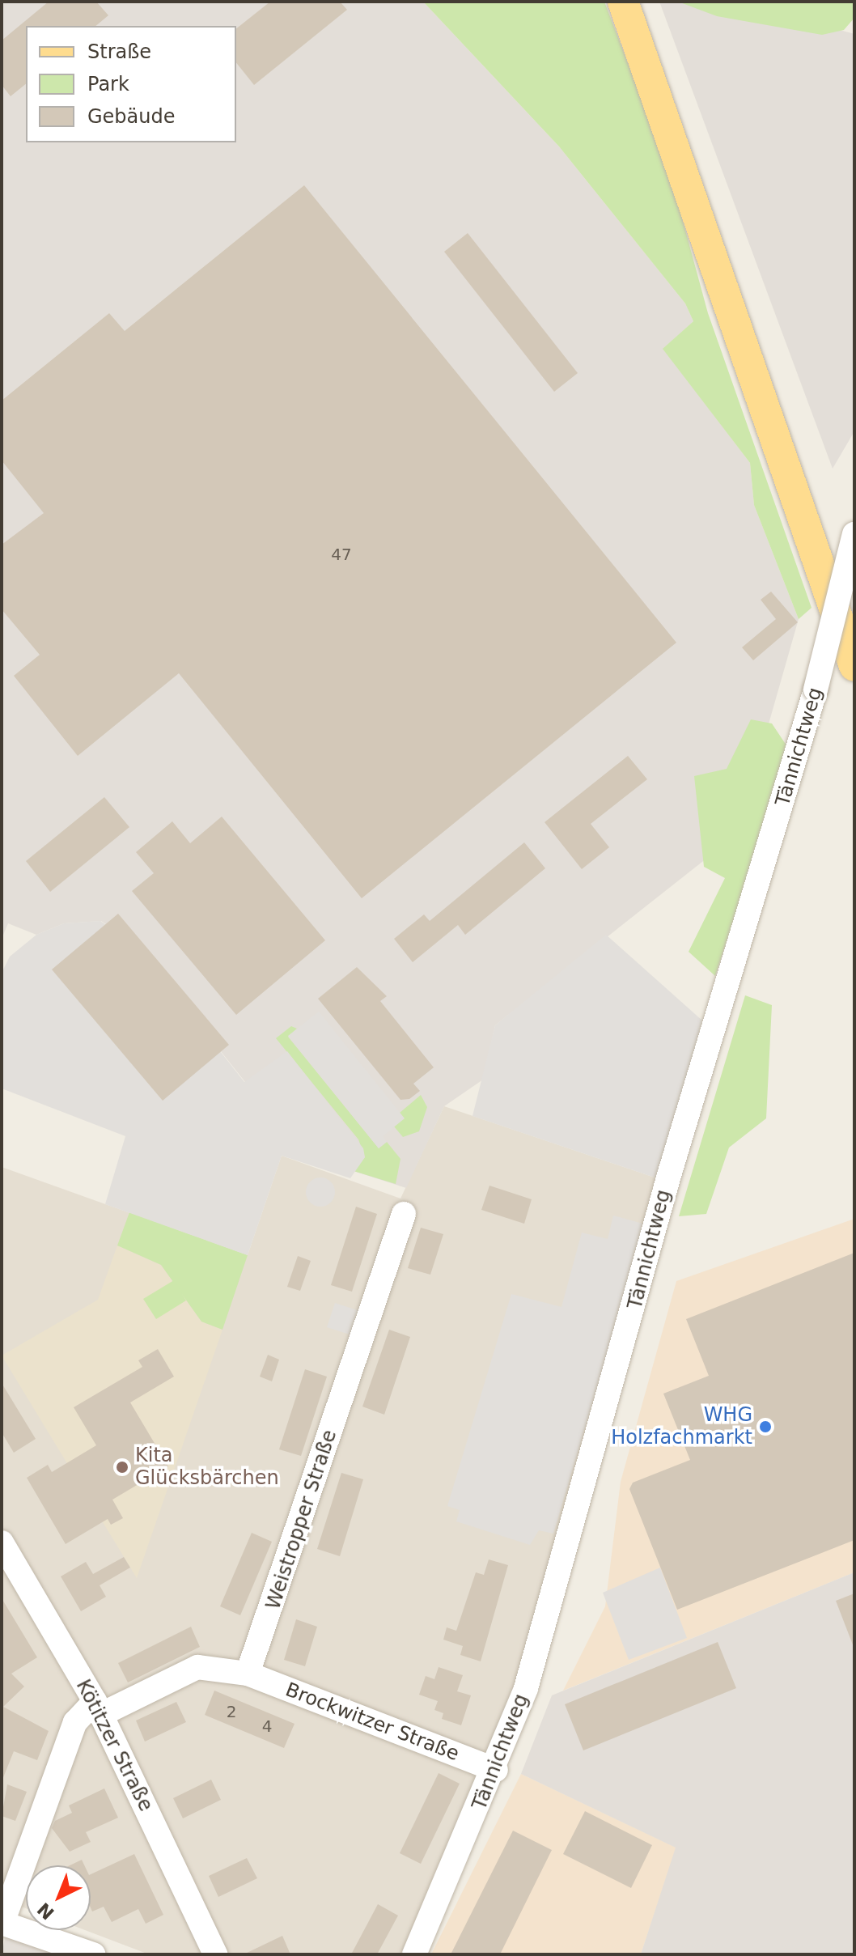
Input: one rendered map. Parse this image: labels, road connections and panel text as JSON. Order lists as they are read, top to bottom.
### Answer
{
  "streets": {
    "street": [
      "Tännichtweg",
      "Weistropper Straße",
      "Brockwitzer Straße",
      "Kötitzer Straße"
    ]
  },
  "crossings": [
    ["Tännichtweg", "Brockwitzer Straße"],
    ["Weistropper Straße", "Brockwitzer Straße"]
  ],
  "places": ["WHG Holzfachmarkt", "Kita Glücksbärchen"],
  "house_numbers": ["47", "2", "4"],
  "legend": ["Straße", "Park", "Gebäude"],
  "north": "bottom left"
}
